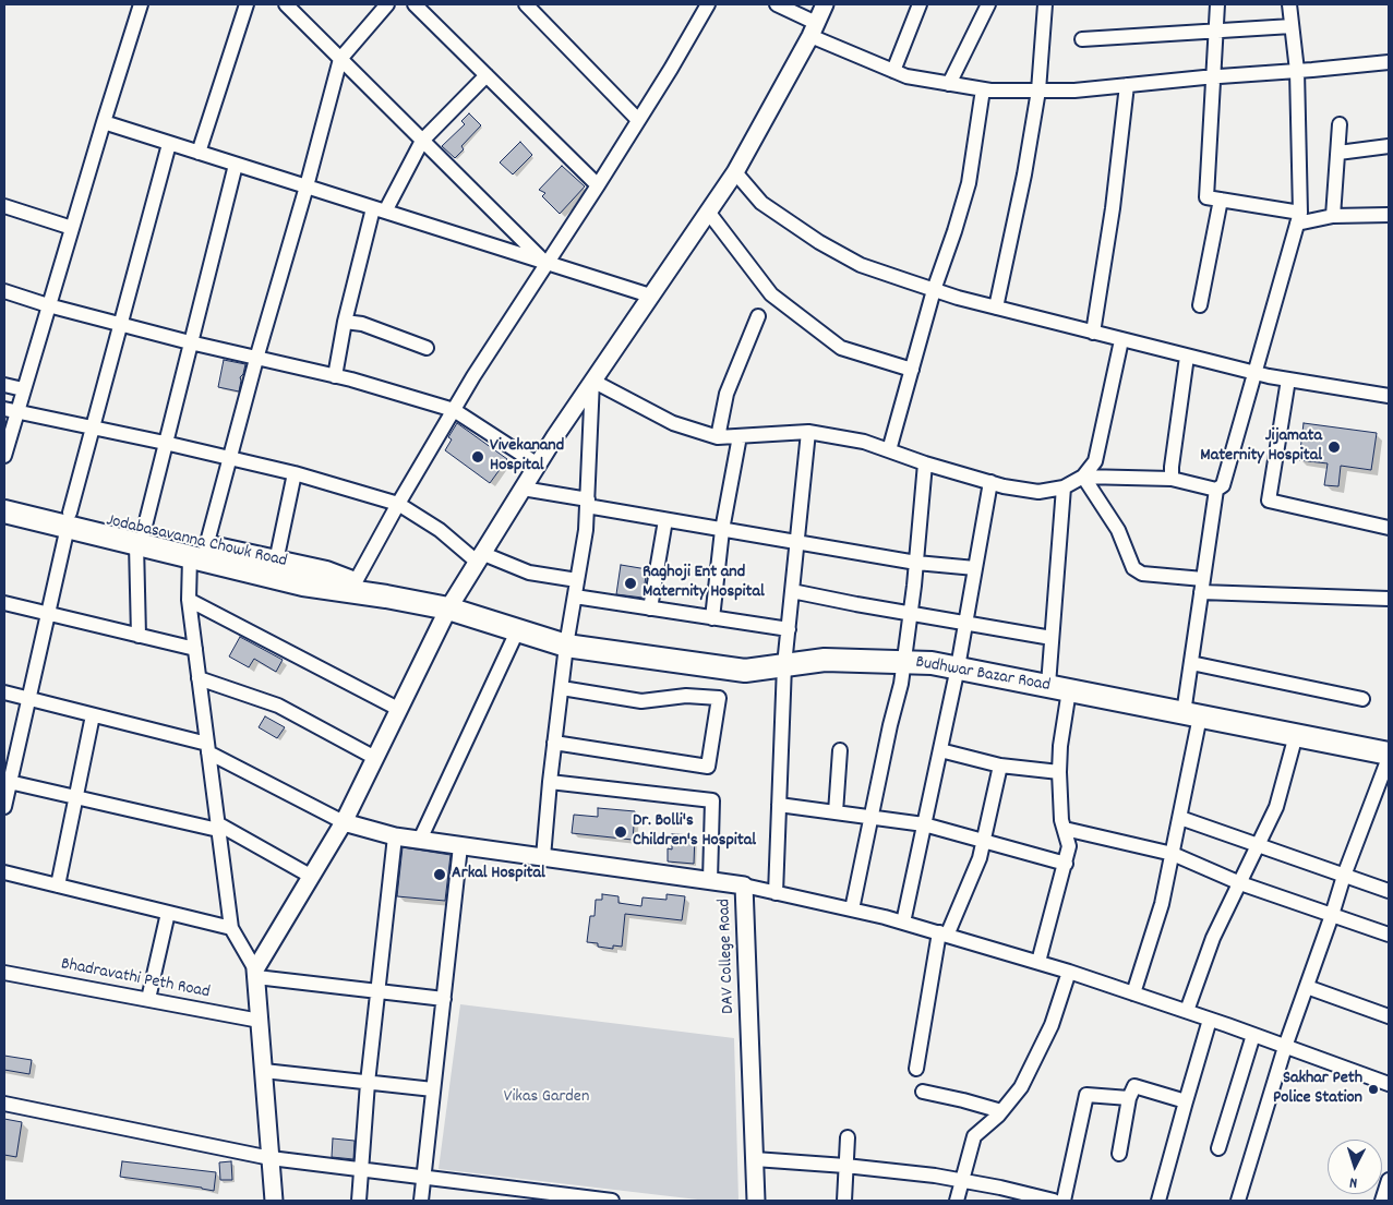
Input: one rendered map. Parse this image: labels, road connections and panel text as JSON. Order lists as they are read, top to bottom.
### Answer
{
  "streets": {
    "highway": ["Jodabasavanna Chowk Road", "Budhwar Bazar Road"],
    "street": ["DAV College Road", "Bhadravathi Peth Road"]
  },
  "crossings": [
    ["Jodabasavanna Chowk Road", "Budhwar Bazar Road"]
  ],
  "parks": ["Vikas Garden"],
  "places": [
    "Jijamata Maternity Hospital",
    "Vivekanand Hospital",
    "Raghoji Ent and Maternity Hospital",
    "Dr. Bolli's Children's Hospital",
    "Arkal Hospital",
    "Sakhar Peth Police Station"
  ],
  "north": "bottom"
}
